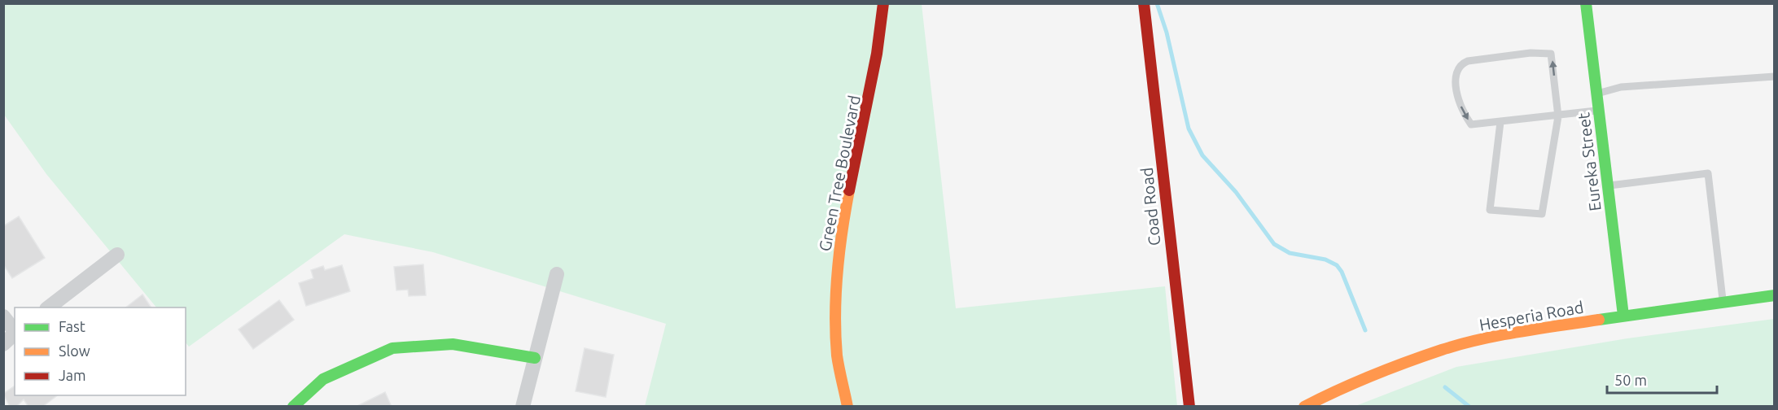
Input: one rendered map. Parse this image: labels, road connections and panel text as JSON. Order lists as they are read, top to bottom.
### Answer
{
  "streets": {
    "street": [
      "Eureka Street",
      "Green Tree Boulevard",
      "Coad Road",
      "Hesperia Road"
    ]
  },
  "crossings": [
    ["Eureka Street", "Hesperia Road"]
  ],
  "legend": ["Fast", "Slow", "Jam"],
  "scale_bar": "50 m"
}
